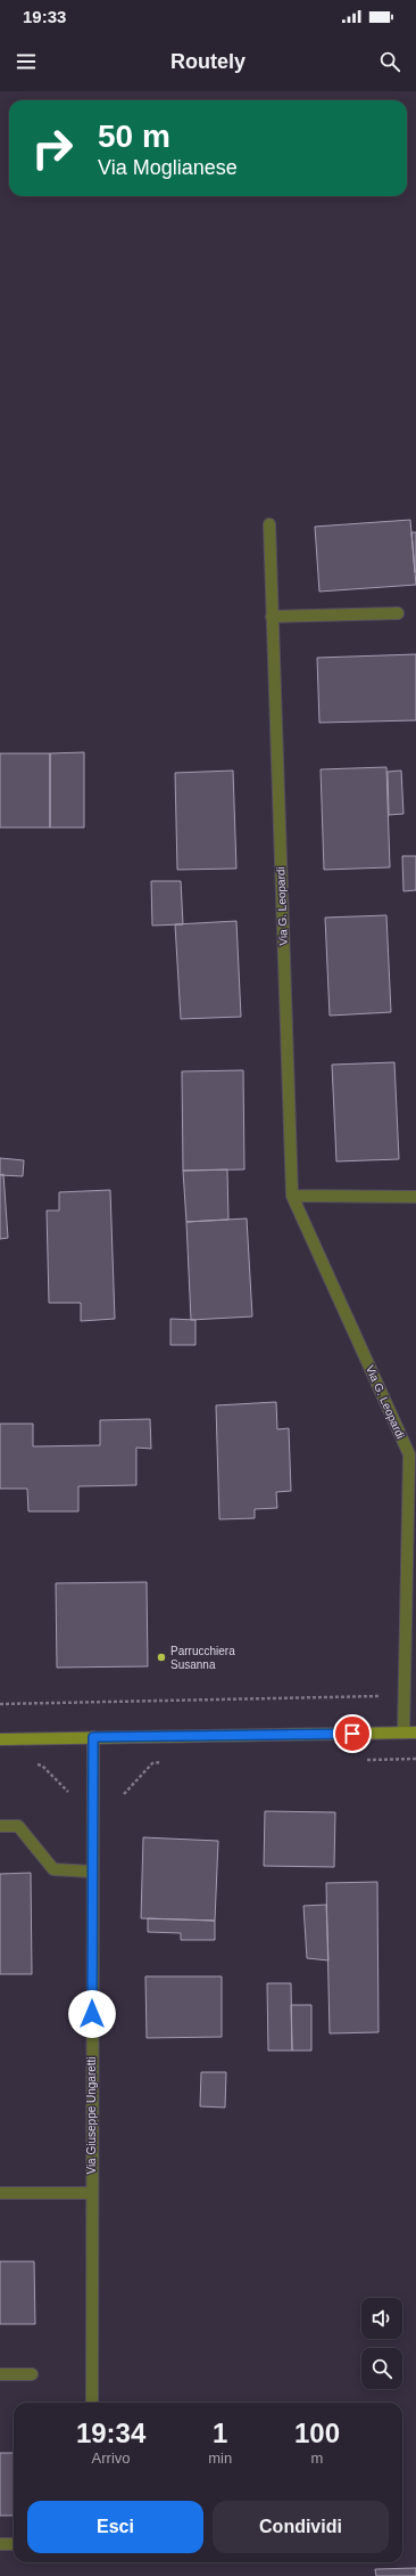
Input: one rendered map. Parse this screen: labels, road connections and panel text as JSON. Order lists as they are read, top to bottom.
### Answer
{
  "streets": {
    "street": ["Via G. Leopardi", "Via Giuseppe Ungaretti"]
  },
  "places": ["Parrucchiera Susanna"],
  "page": {
    "status": "19:33",
    "header": "Routely",
    "turn": ["50 m", "Via Moglianese"],
    "eta": [
      "19:34",
      "Arrivo",
      "1",
      "min",
      "100",
      "m"
    ],
    "buttons": ["Esci", "Condividi"]
  }
}
